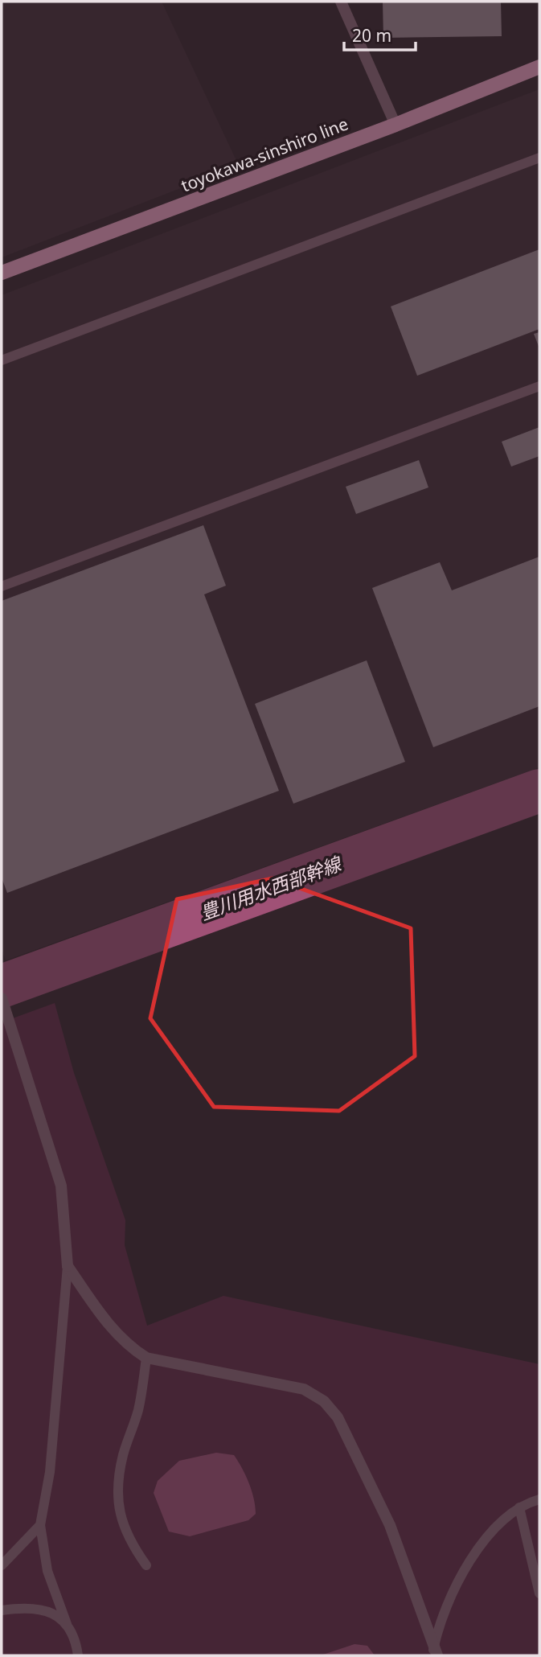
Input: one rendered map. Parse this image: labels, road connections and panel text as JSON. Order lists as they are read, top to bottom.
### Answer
{
  "streets": {
    "main road": ["toyokawa-sinshiro line"]
  },
  "water": ["豊川用水西部幹線"],
  "scale_bar": "20 m"
}
